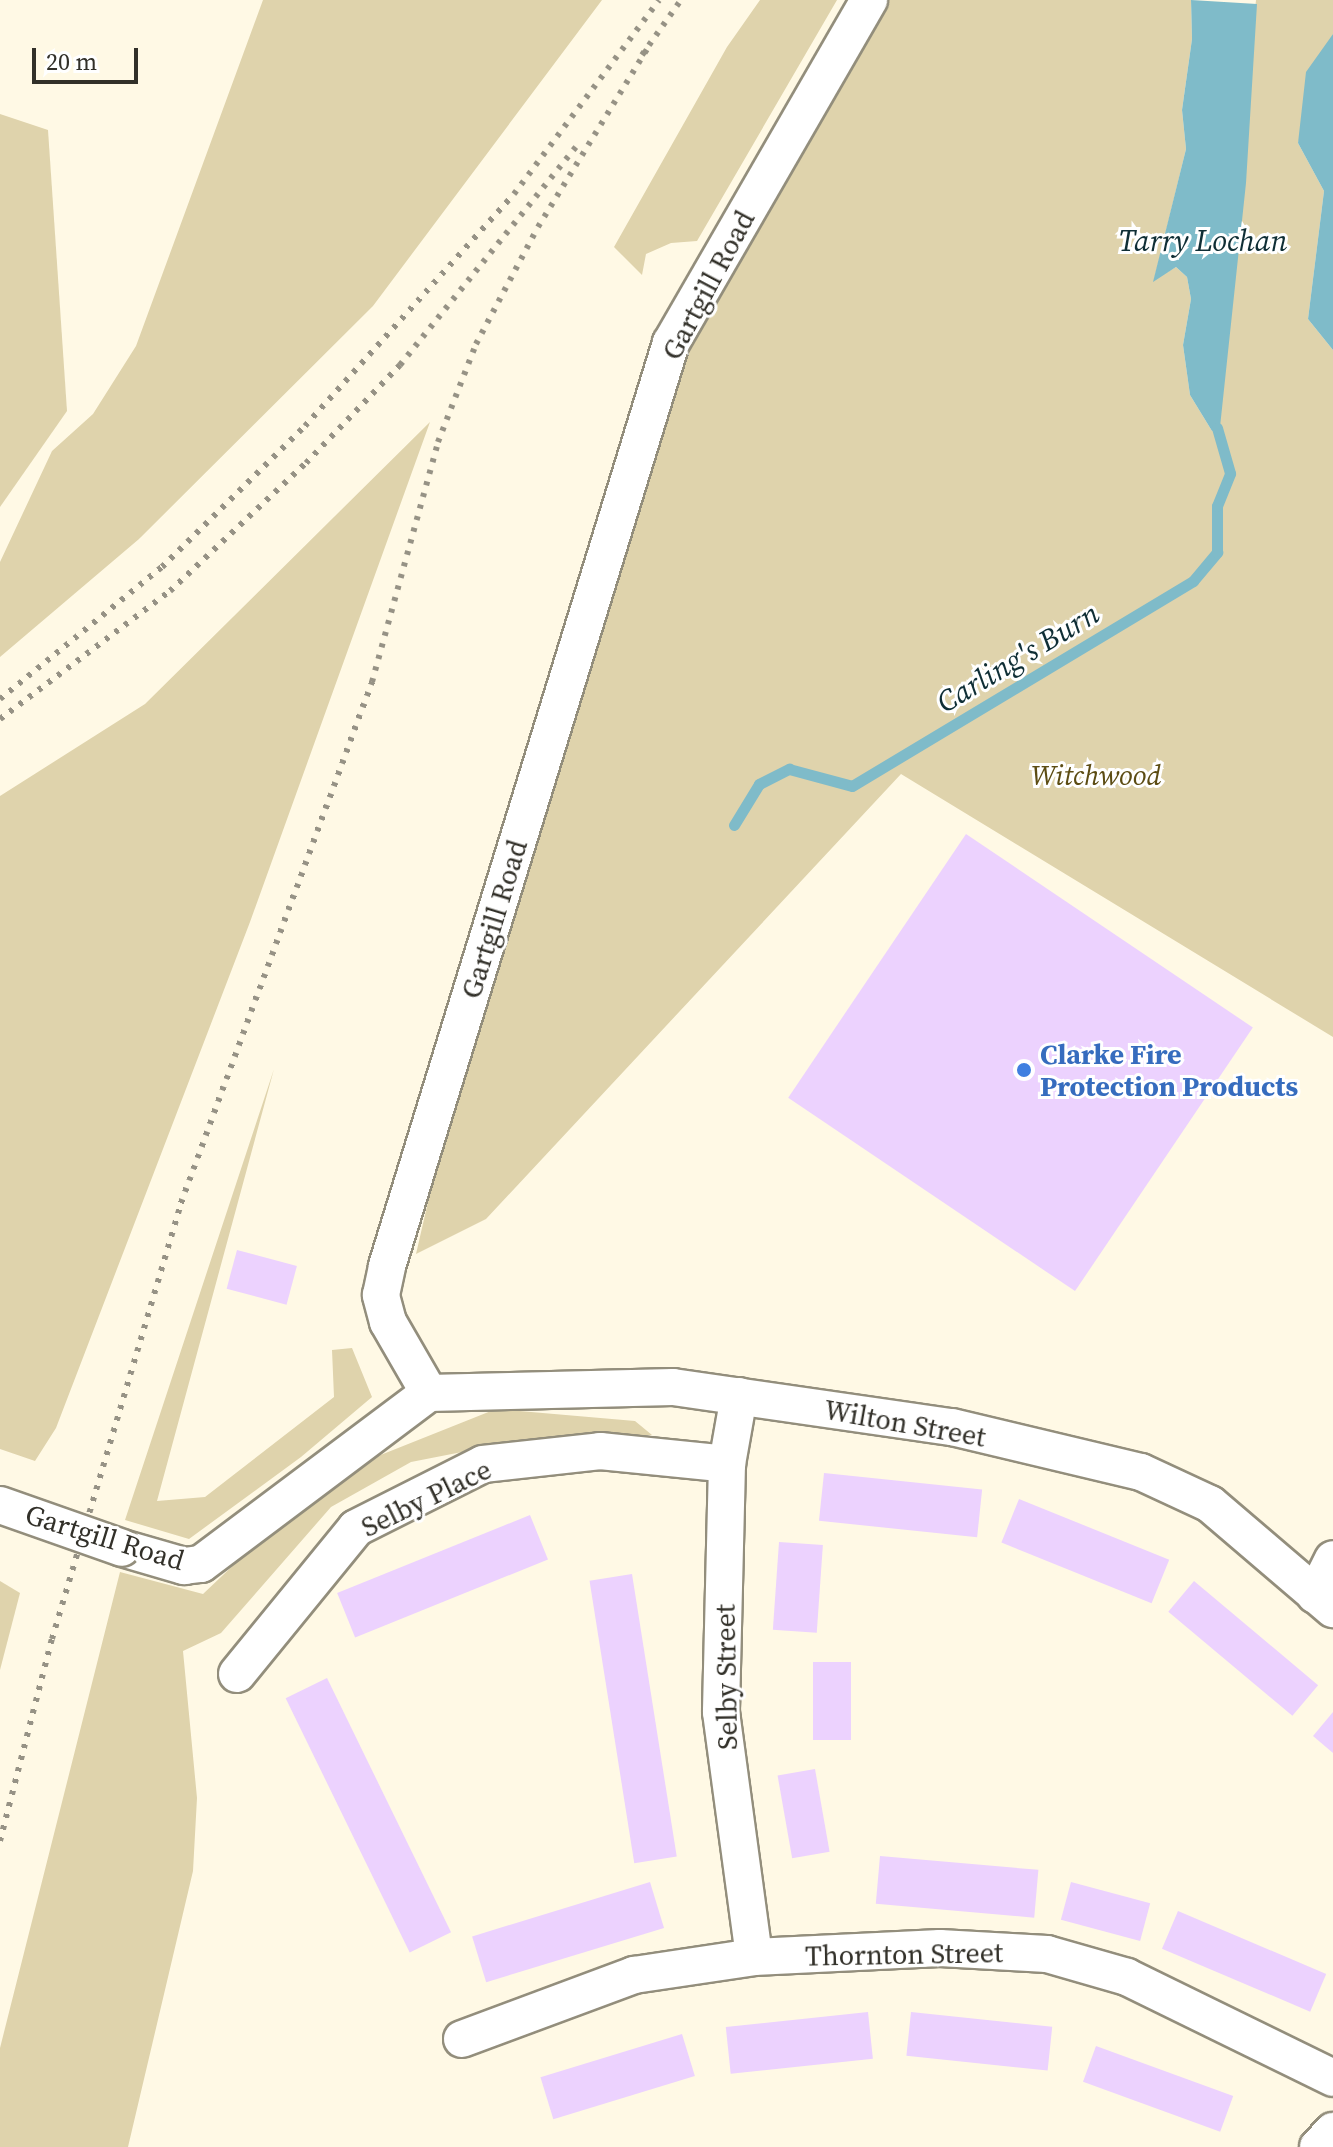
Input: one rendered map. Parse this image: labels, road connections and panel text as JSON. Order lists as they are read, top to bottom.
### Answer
{
  "streets": {
    "street": [
      "Gartgill Road",
      "Wilton Street",
      "Selby Place",
      "Selby Street",
      "Thornton Street"
    ]
  },
  "crossings": [
    ["Gartgill Road", "Wilton Street"],
    ["Wilton Street", "Selby Street"],
    ["Selby Place", "Selby Street"],
    ["Selby Street", "Thornton Street"]
  ],
  "water": ["Tarry Lochan", "Carling's Burn"],
  "parks": ["Witchwood"],
  "places": ["Clarke Fire Protection Products"],
  "scale_bar": "20 m"
}
